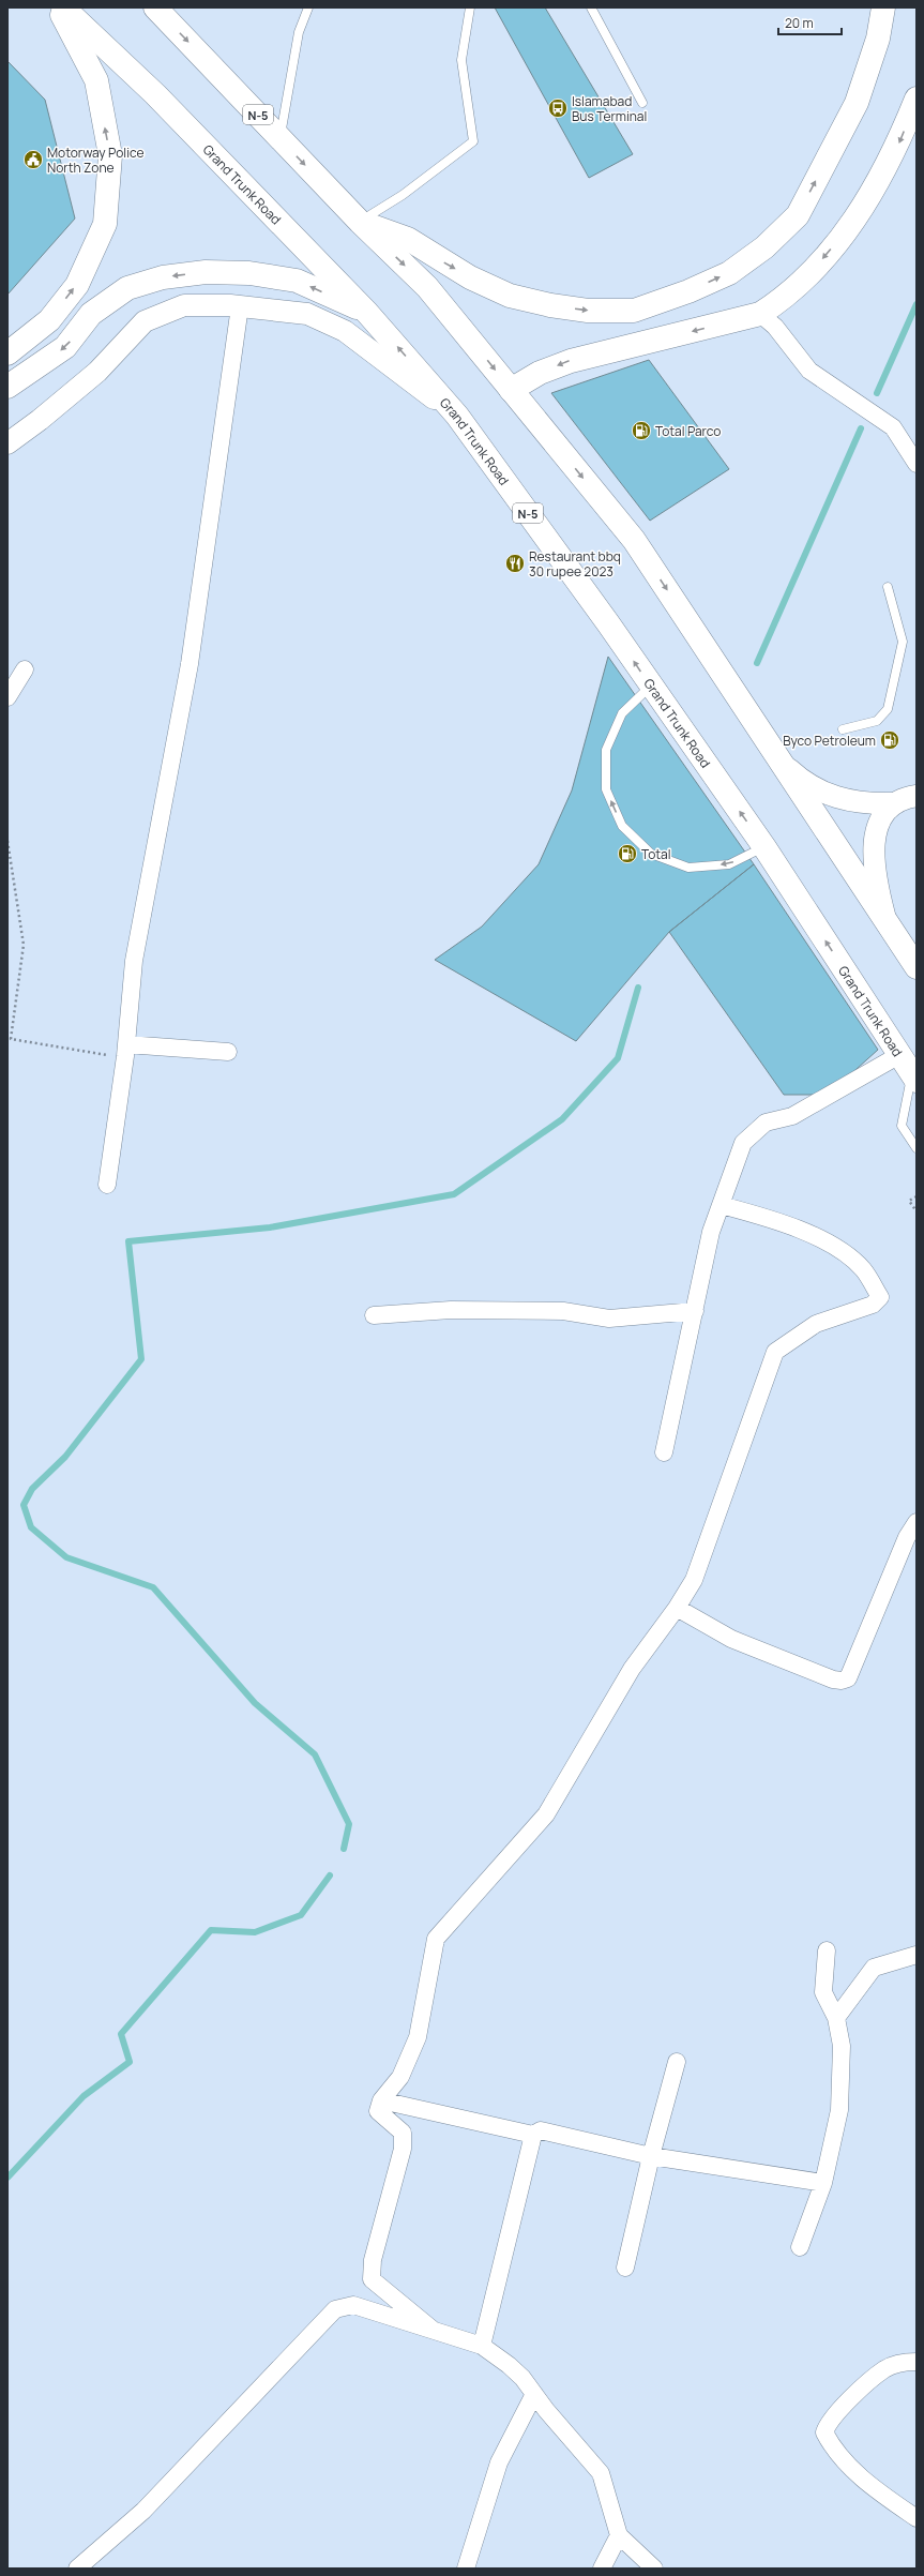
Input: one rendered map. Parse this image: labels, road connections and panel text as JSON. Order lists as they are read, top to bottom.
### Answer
{
  "streets": {
    "main road": ["N-5", "Grand Trunk Road"]
  },
  "places": {
    "bus stop": ["Islamabad Bus Terminal"],
    "public building": ["Motorway Police North Zone"],
    "fuel station": ["Total Parco", "Byco Petroleum", "Total"],
    "restaurant": ["Restaurant bbq 30 rupee 2023"]
  },
  "scale_bar": "20 m"
}
